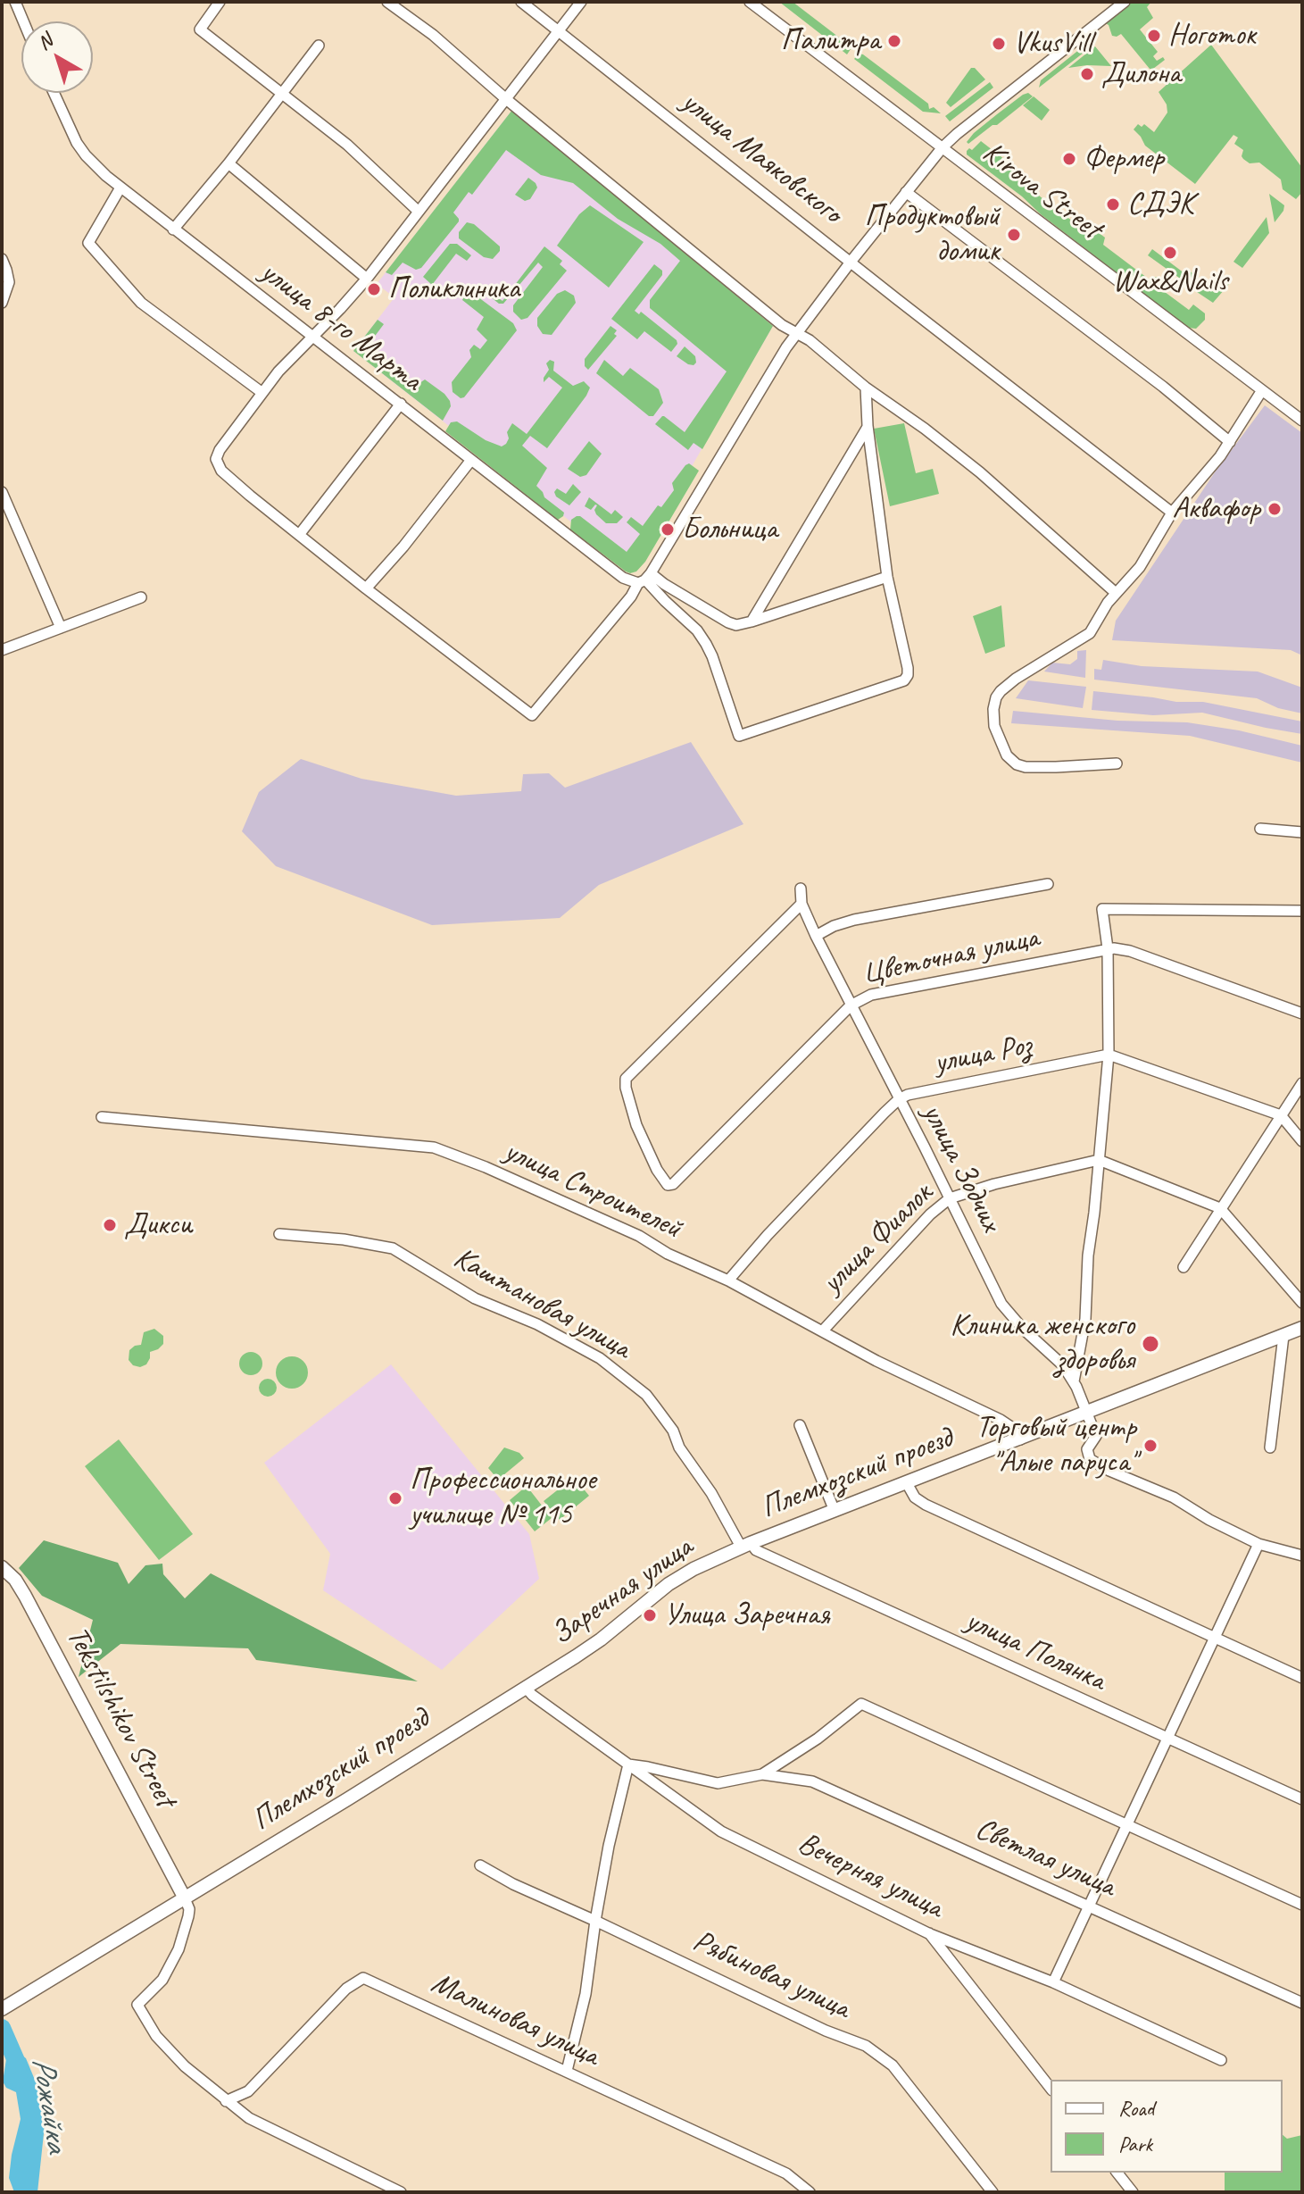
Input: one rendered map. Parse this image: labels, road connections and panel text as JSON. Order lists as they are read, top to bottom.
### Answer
{
  "streets": {
    "main road": ["Племхозский проезд", "Заречная улица", "Tekstilshikov Street"],
    "street": [
      "улица Маяковского",
      "Kirova Street",
      "улица 8-го Марта",
      "Цветочная улица",
      "улица Роз",
      "улица Зодчих",
      "улица Строителей",
      "улица Фиалок",
      "Каштановая улица",
      "улица Полянка",
      "Светлая улица",
      "Вечерняя улица",
      "Рябиновая улица",
      "Малиновая улица"
    ]
  },
  "crossings": [
    ["Цветочная улица", "улица Зодчих"],
    ["улица Роз", "улица Зодчих"],
    ["улица Роз", "улица Строителей"],
    ["улица Зодчих", "улица Фиалок"],
    ["улица Зодчих", "Племхозский проезд"],
    ["улица Строителей", "улица Фиалок"],
    ["улица Строителей", "Племхозский проезд"],
    ["Каштановая улица", "Племхозский проезд"],
    ["Каштановая улица", "Заречная улица"],
    ["Каштановая улица", "улица Полянка"],
    ["Племхозский проезд", "Заречная улица"],
    ["Племхозский проезд", "улица Полянка"],
    ["Племхозский проезд", "Tekstilshikov Street"],
    ["Племхозский проезд", "Вечерняя улица"],
    ["Заречная улица", "улица Полянка"],
    ["Заречная улица", "Вечерняя улица"]
  ],
  "water": ["Рожайка"],
  "places": [
    "Ноготок",
    "Палитра",
    "VkusVill",
    "Дилона",
    "Фермер",
    "СДЭК",
    "Продуктовый домик",
    "Wax&Nails",
    "Поликлиника",
    "Аквафор",
    "Больница",
    "Дикси",
    "Клиника женского здоровья",
    "Торговый центр \"Алые паруса\"",
    "Профессиональное училище № 115",
    "Улица Заречная"
  ],
  "legend": ["Road", "Park"],
  "north": "top left"
}
